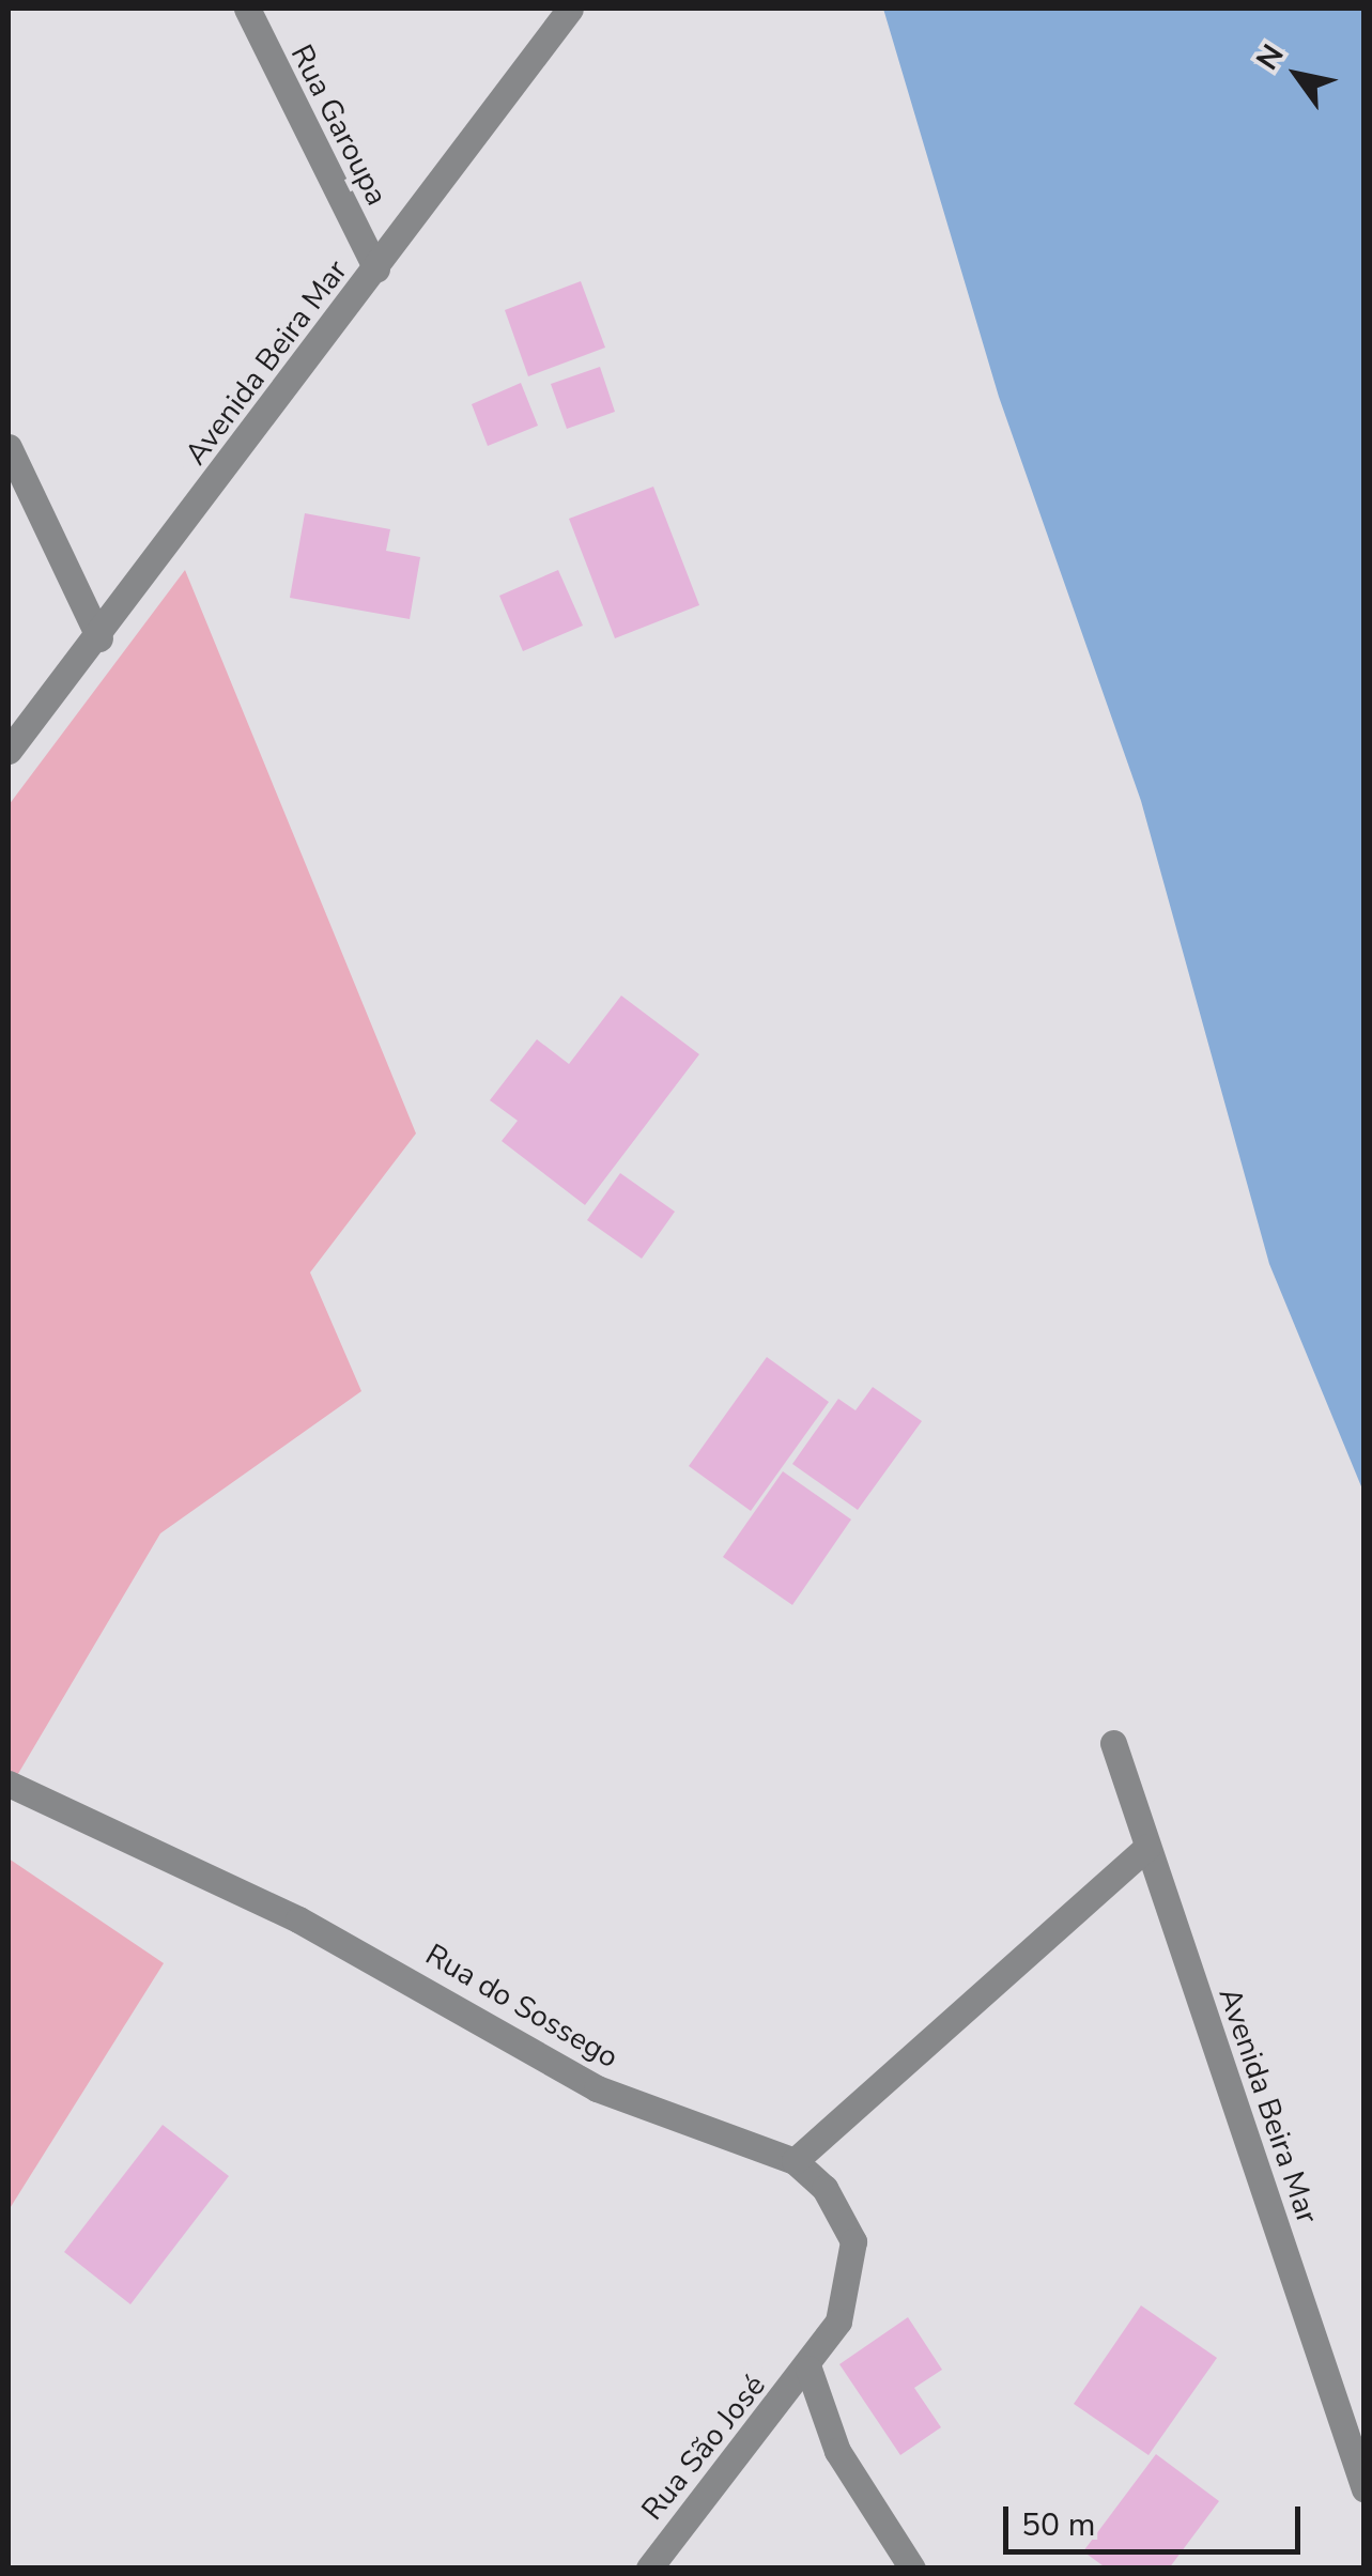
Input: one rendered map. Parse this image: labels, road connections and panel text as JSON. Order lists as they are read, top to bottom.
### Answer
{
  "streets": {
    "street": [
      "Rua Garoupa",
      "Avenida Beira Mar",
      "Rua do Sossego",
      "Rua São José"
    ]
  },
  "crossings": [
    ["Rua Garoupa", "Avenida Beira Mar"],
    ["Rua do Sossego", "Rua São José"]
  ],
  "scale_bar": "50 m",
  "north": "top left"
}
